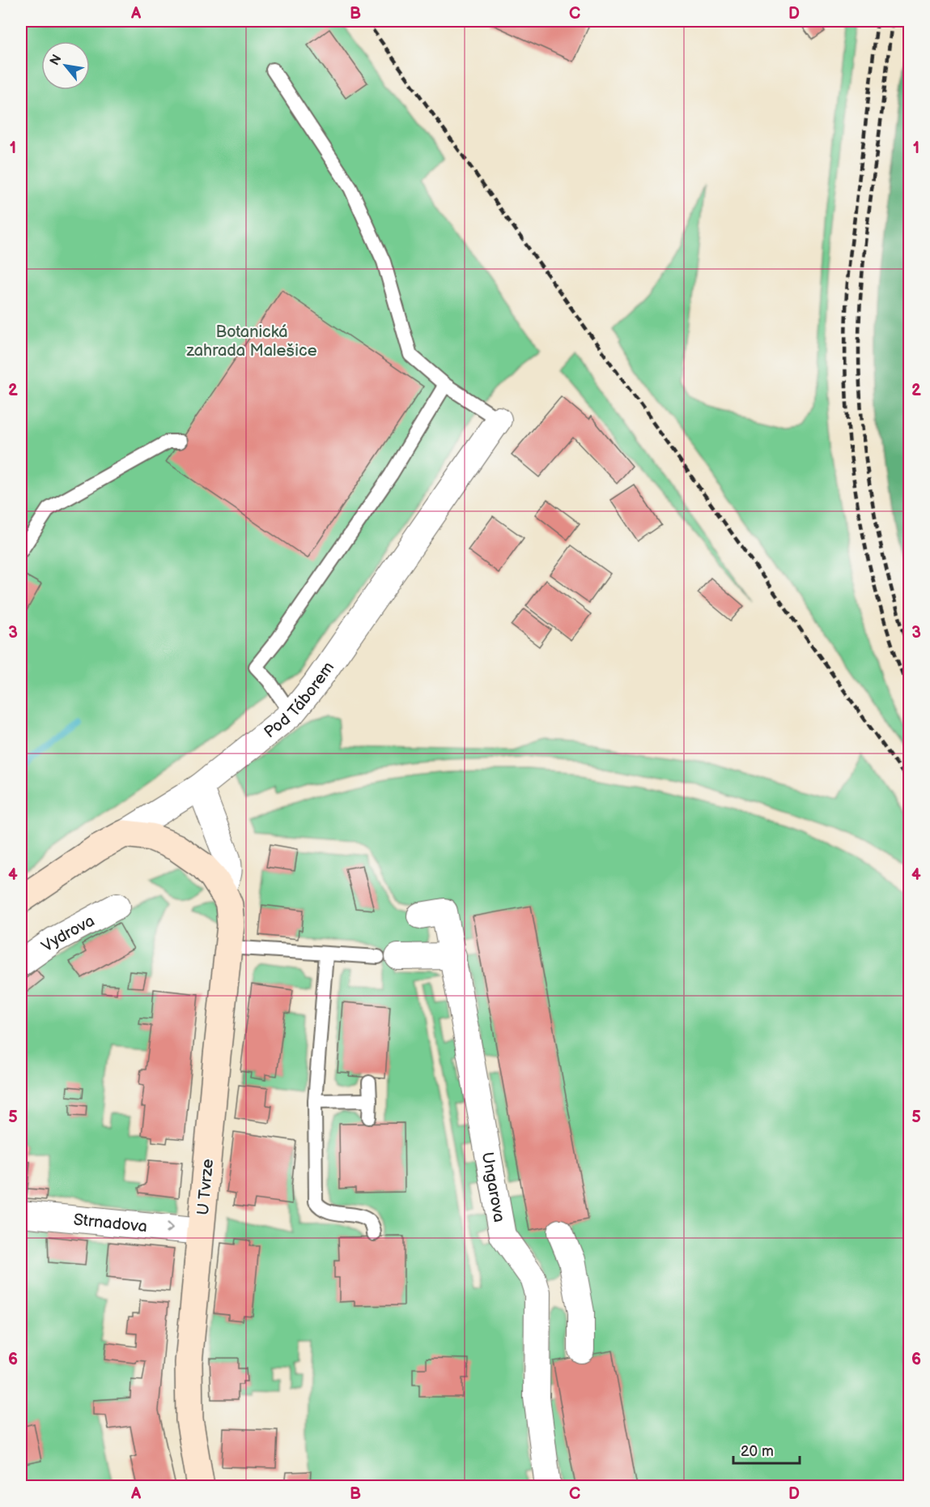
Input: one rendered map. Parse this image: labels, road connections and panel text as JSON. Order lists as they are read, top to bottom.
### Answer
{
  "streets": {
    "main road": ["Pod Táborem", "U Tvrze"],
    "street": ["Vydrova", "Ungarova", "Strnadova"]
  },
  "crossings": [
    ["Pod Táborem", "U Tvrze"],
    ["U Tvrze", "Strnadova"]
  ],
  "one_way": ["Strnadova"],
  "parks": ["Botanická zahrada Malešice"],
  "scale_bar": "20 m",
  "north": "top left",
  "grid": {
    "columns": [
      "A",
      "B",
      "C",
      "D"
    ],
    "rows": [
      "1",
      "2",
      "3",
      "4",
      "5",
      "6"
    ]
  }
}
